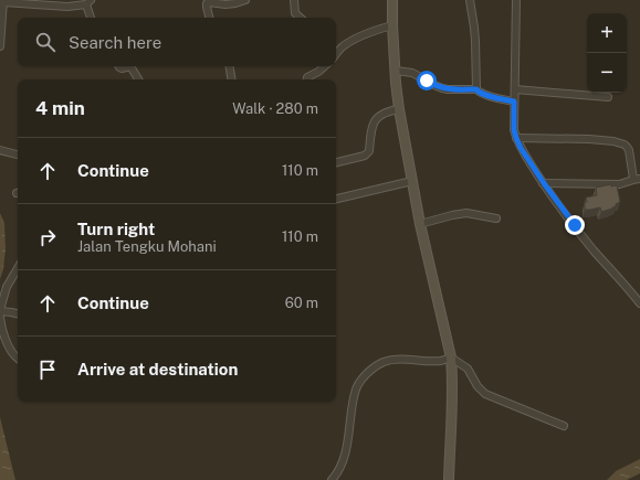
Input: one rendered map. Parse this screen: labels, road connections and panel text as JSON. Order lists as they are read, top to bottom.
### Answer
{
  "page": {
    "map_buttons": ["+", "−"],
    "search": "Search here",
    "heading": ["4 min", "Walk · 280 m"],
    "list": [
      ["Continue", "110 m"],
      ["Turn right", "Jalan Tengku Mohani", "110 m"],
      ["Continue", "60 m"],
      "Arrive at destination"
    ]
  }
}
